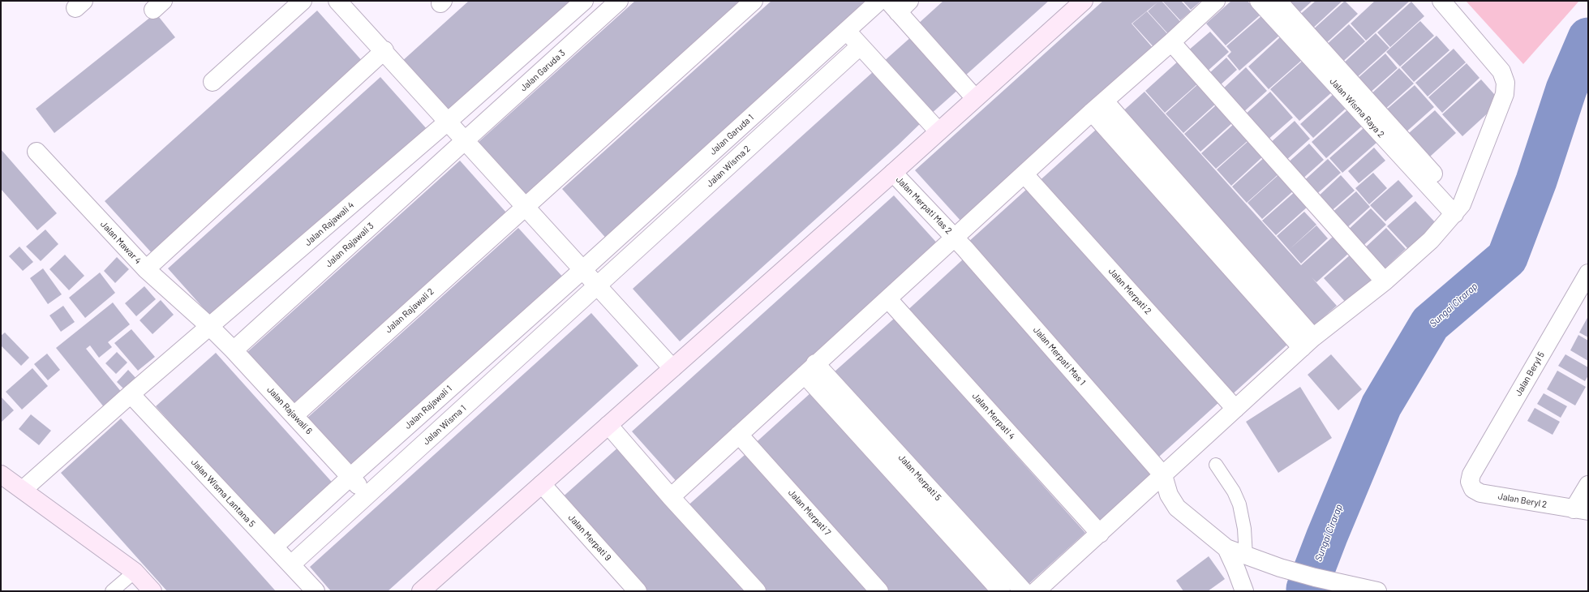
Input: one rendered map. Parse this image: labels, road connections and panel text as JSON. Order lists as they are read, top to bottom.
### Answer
{
  "streets": {
    "street": [
      "Jalan Garuda 3",
      "Jalan Wisma Raya 2",
      "Jalan Garuda 1",
      "Jalan Wisma 2",
      "Jalan Merpati Mas 2",
      "Jalan Rajawali 4",
      "Jalan Mawar 4",
      "Jalan Rajawali 3",
      "Jalan Merpati 2",
      "Jalan Rajawali 2",
      "Jalan Merpati Mas 1",
      "Jalan Beryl 5",
      "Jalan Rajawali 1",
      "Jalan Rajawali 6",
      "Jalan Merpati 4",
      "Jalan Wisma 1",
      "Jalan Merpati 5",
      "Jalan Wisma Lantana 5",
      "Jalan Beryl 2",
      "Jalan Merpati 7",
      "Jalan Merpati 9"
    ]
  },
  "crossings": [
    ["Jalan Garuda 3", "Jalan Rajawali 3"],
    ["Jalan Garuda 1", "Jalan Rajawali 1"],
    ["Jalan Wisma 2", "Jalan Wisma 1"],
    ["Jalan Merpati Mas 2", "Jalan Merpati Mas 1"],
    ["Jalan Rajawali 4", "Jalan Mawar 4"],
    ["Jalan Rajawali 4", "Jalan Rajawali 6"],
    ["Jalan Rajawali 4", "Jalan Wisma Lantana 5"],
    ["Jalan Mawar 4", "Jalan Rajawali 6"],
    ["Jalan Rajawali 3", "Jalan Rajawali 6"],
    ["Jalan Rajawali 2", "Jalan Rajawali 6"],
    ["Jalan Beryl 5", "Jalan Beryl 2"],
    ["Jalan Rajawali 1", "Jalan Rajawali 6"],
    ["Jalan Rajawali 1", "Jalan Wisma Lantana 5"],
    ["Jalan Rajawali 6", "Jalan Wisma 1"],
    ["Jalan Wisma 1", "Jalan Wisma Lantana 5"]
  ],
  "water": ["Sungai Cirarap"]
}
